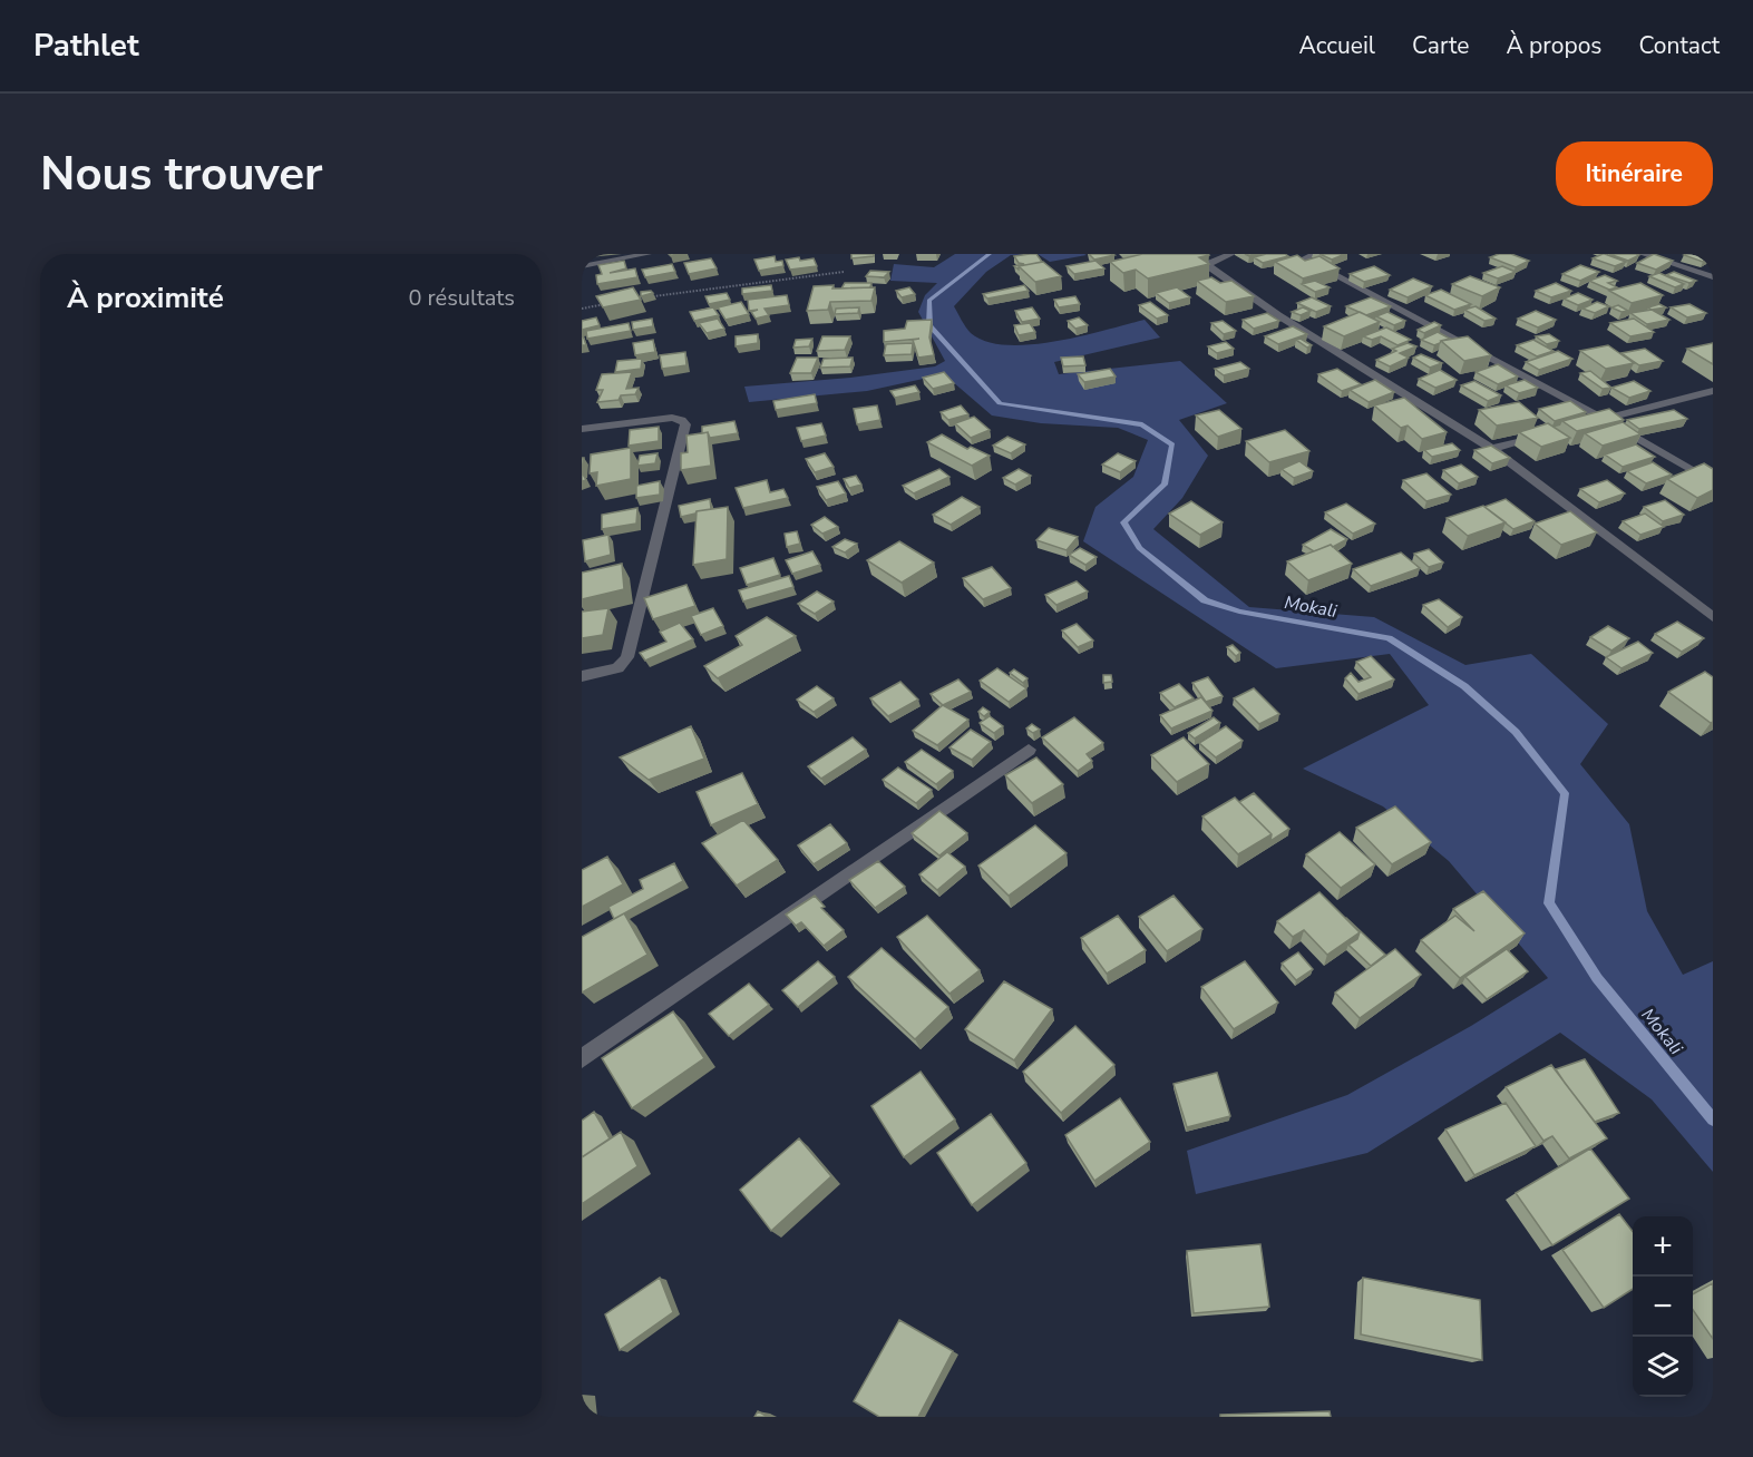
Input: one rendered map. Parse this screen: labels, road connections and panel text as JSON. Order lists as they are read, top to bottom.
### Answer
{
  "water": ["Mokali"],
  "page": {
    "header": "Pathlet",
    "nav": [
      "Accueil",
      "Carte",
      "À propos",
      "Contact"
    ],
    "buttons": "Itinéraire",
    "title": "Nous trouver",
    "heading": ["À proximité", "0 résultats"],
    "map_buttons": ["+", "−"]
  }
}
